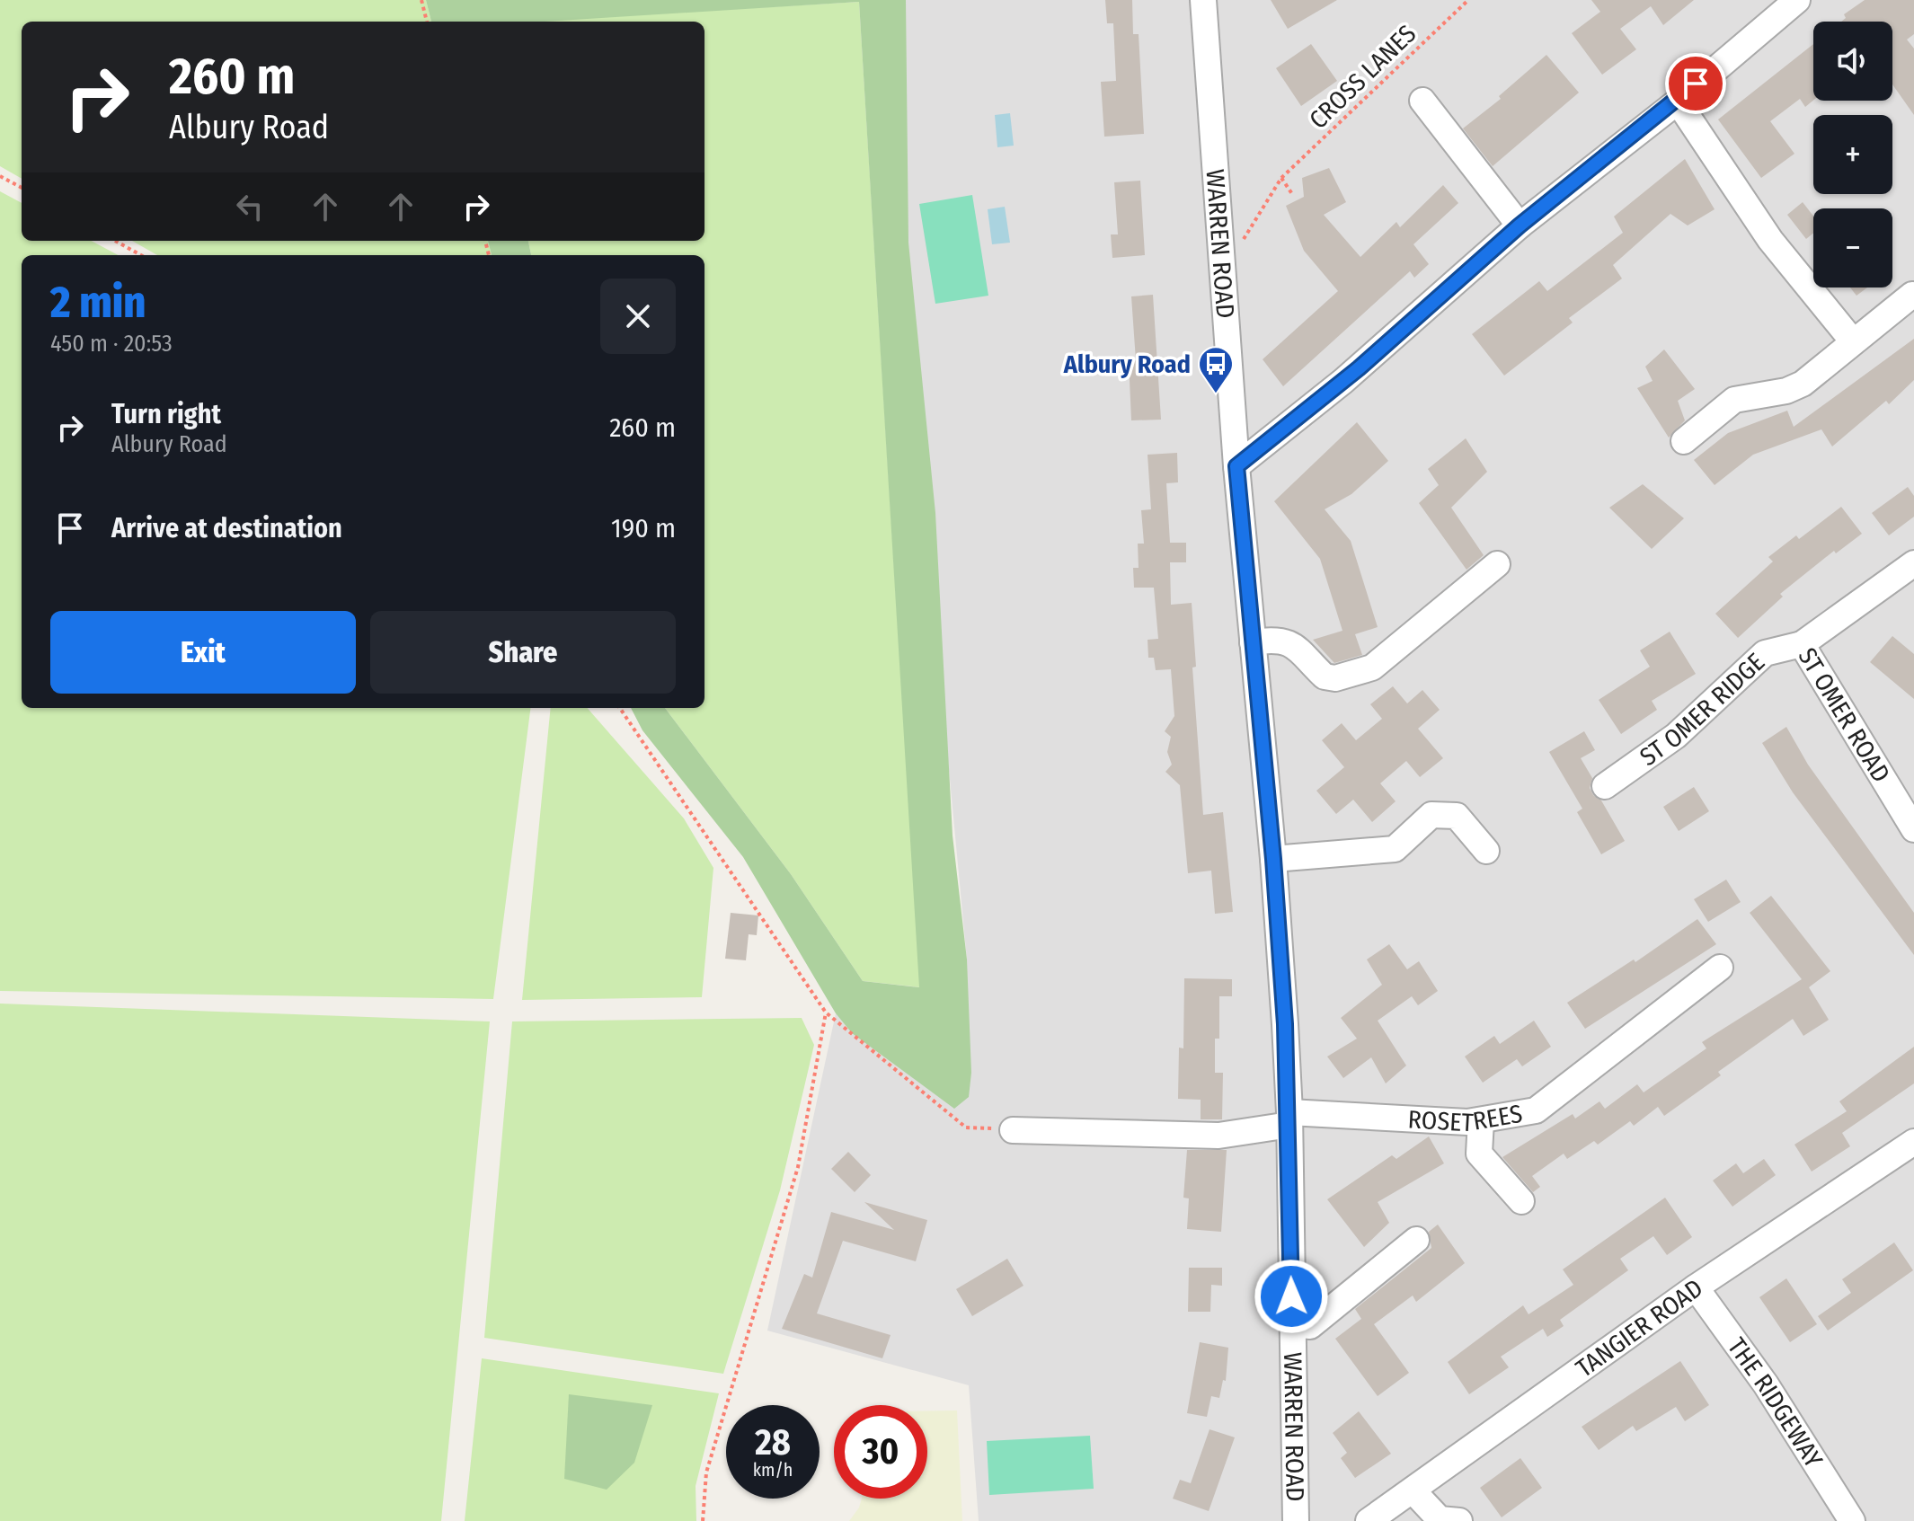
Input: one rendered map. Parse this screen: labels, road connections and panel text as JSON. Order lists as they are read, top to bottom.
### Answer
{
  "streets": {
    "street": [
      "WARREN ROAD",
      "ST OMER RIDGE",
      "ST OMER ROAD",
      "ROSETREES",
      "TANGIER ROAD",
      "THE RIDGEWAY"
    ],
    "path": ["CROSS LANES"]
  },
  "crossings": [
    ["CROSS LANES", "WARREN ROAD"],
    ["WARREN ROAD", "ROSETREES"],
    ["ST OMER RIDGE", "ST OMER ROAD"],
    ["TANGIER ROAD", "THE RIDGEWAY"]
  ],
  "places": {
    "bus stop": ["Albury Road"]
  },
  "page": {
    "map_buttons": ["+", "−"],
    "turn": ["260 m", "Albury Road"],
    "heading": ["2 min", "450 m · 20:53"],
    "list": [
      {
        "name": "Turn right",
        "note": "Albury Road",
        "value": "260 m"
      },
      {
        "name": "Arrive at destination",
        "value": "190 m"
      }
    ],
    "buttons": ["Exit", "Share"],
    "speed": "28 km/h",
    "limit": "30"
  }
}
